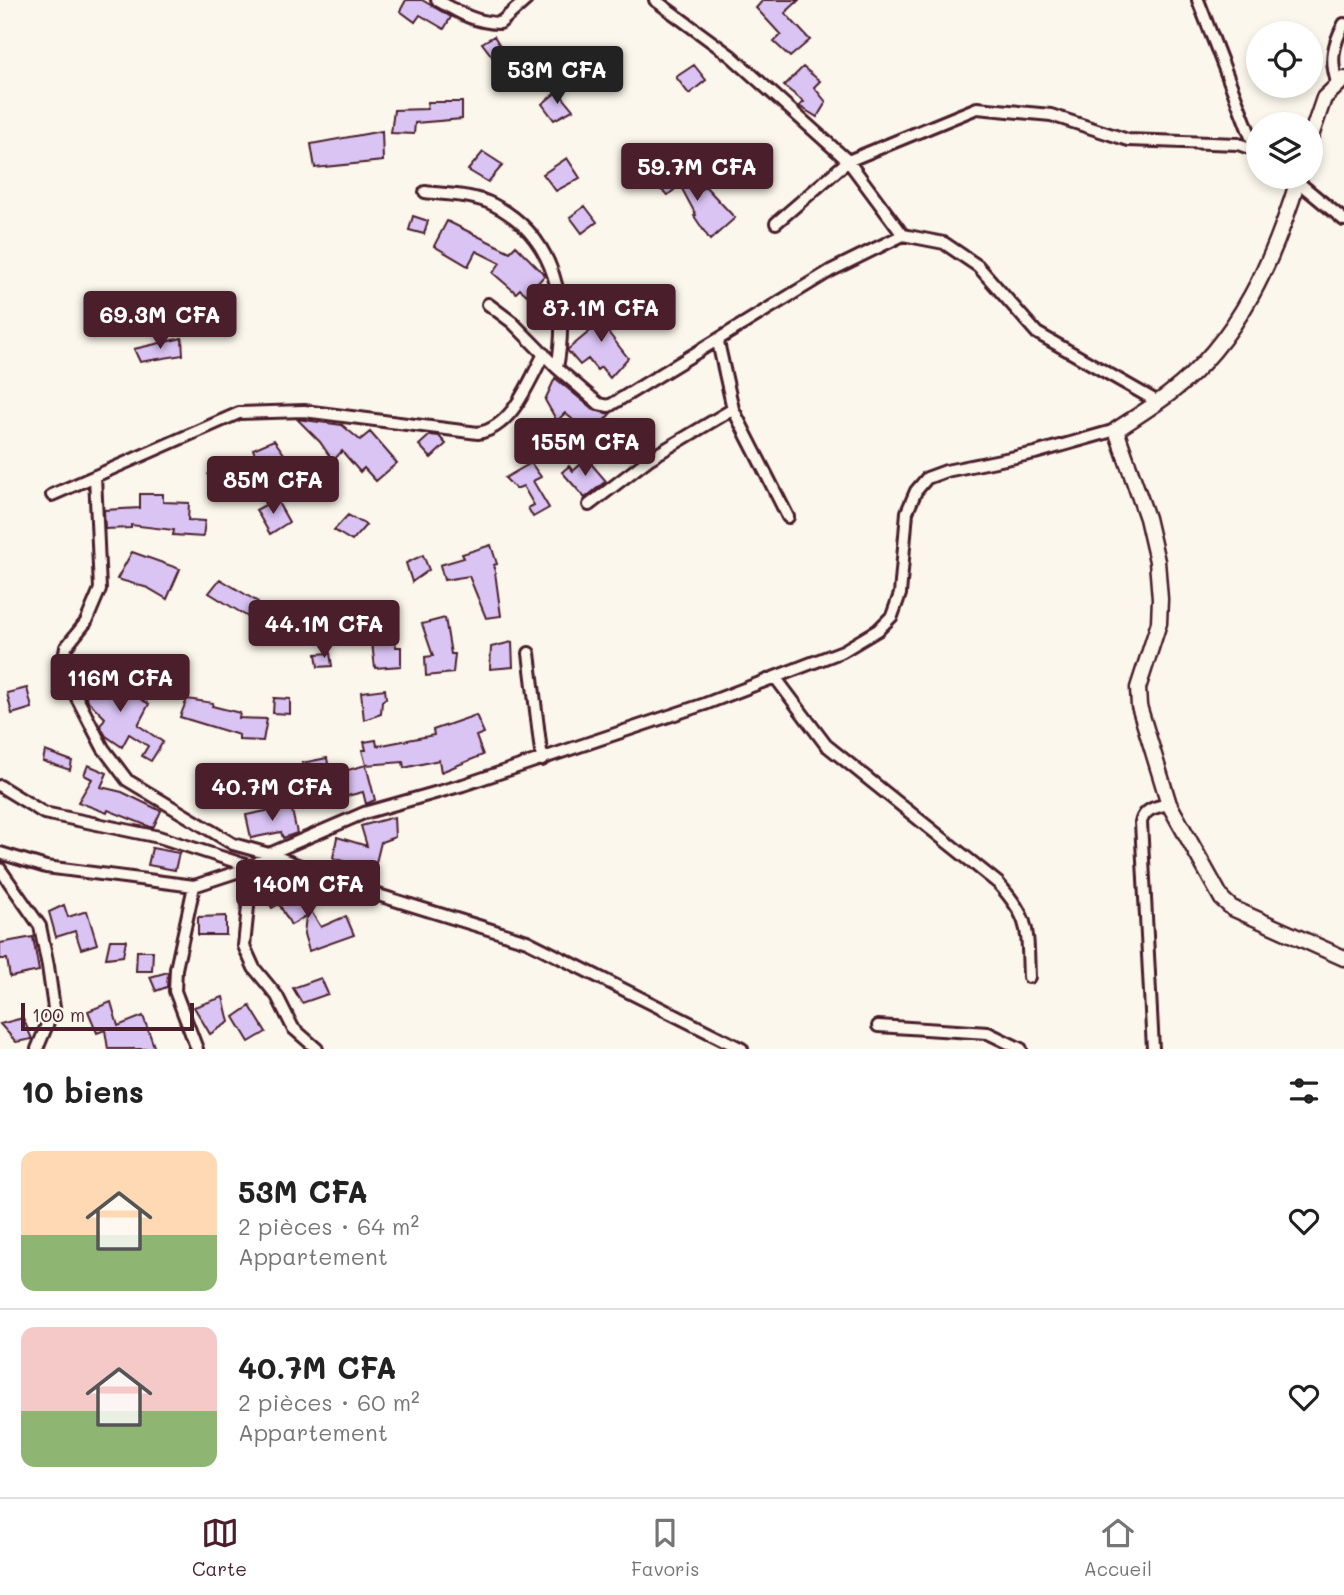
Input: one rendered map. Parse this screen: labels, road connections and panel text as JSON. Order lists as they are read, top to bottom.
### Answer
{
  "scale_bar": "100 m",
  "page": {
    "price": [
      "53M CFA",
      "59.7M CFA",
      "87.1M CFA",
      "69.3M CFA",
      "155M CFA",
      "85M CFA",
      "44.1M CFA",
      "116M CFA",
      "40.7M CFA",
      "140M CFA"
    ],
    "scale": "100 m",
    "heading": "10 biens",
    "list": [
      {
        "name": "53M CFA",
        "note": "2 pièces · 64 m² · Appartement"
      },
      {
        "name": "40.7M CFA",
        "note": "2 pièces · 60 m² · Appartement"
      }
    ],
    "tabs": ["Carte", "Favoris", "Accueil"]
  }
}
